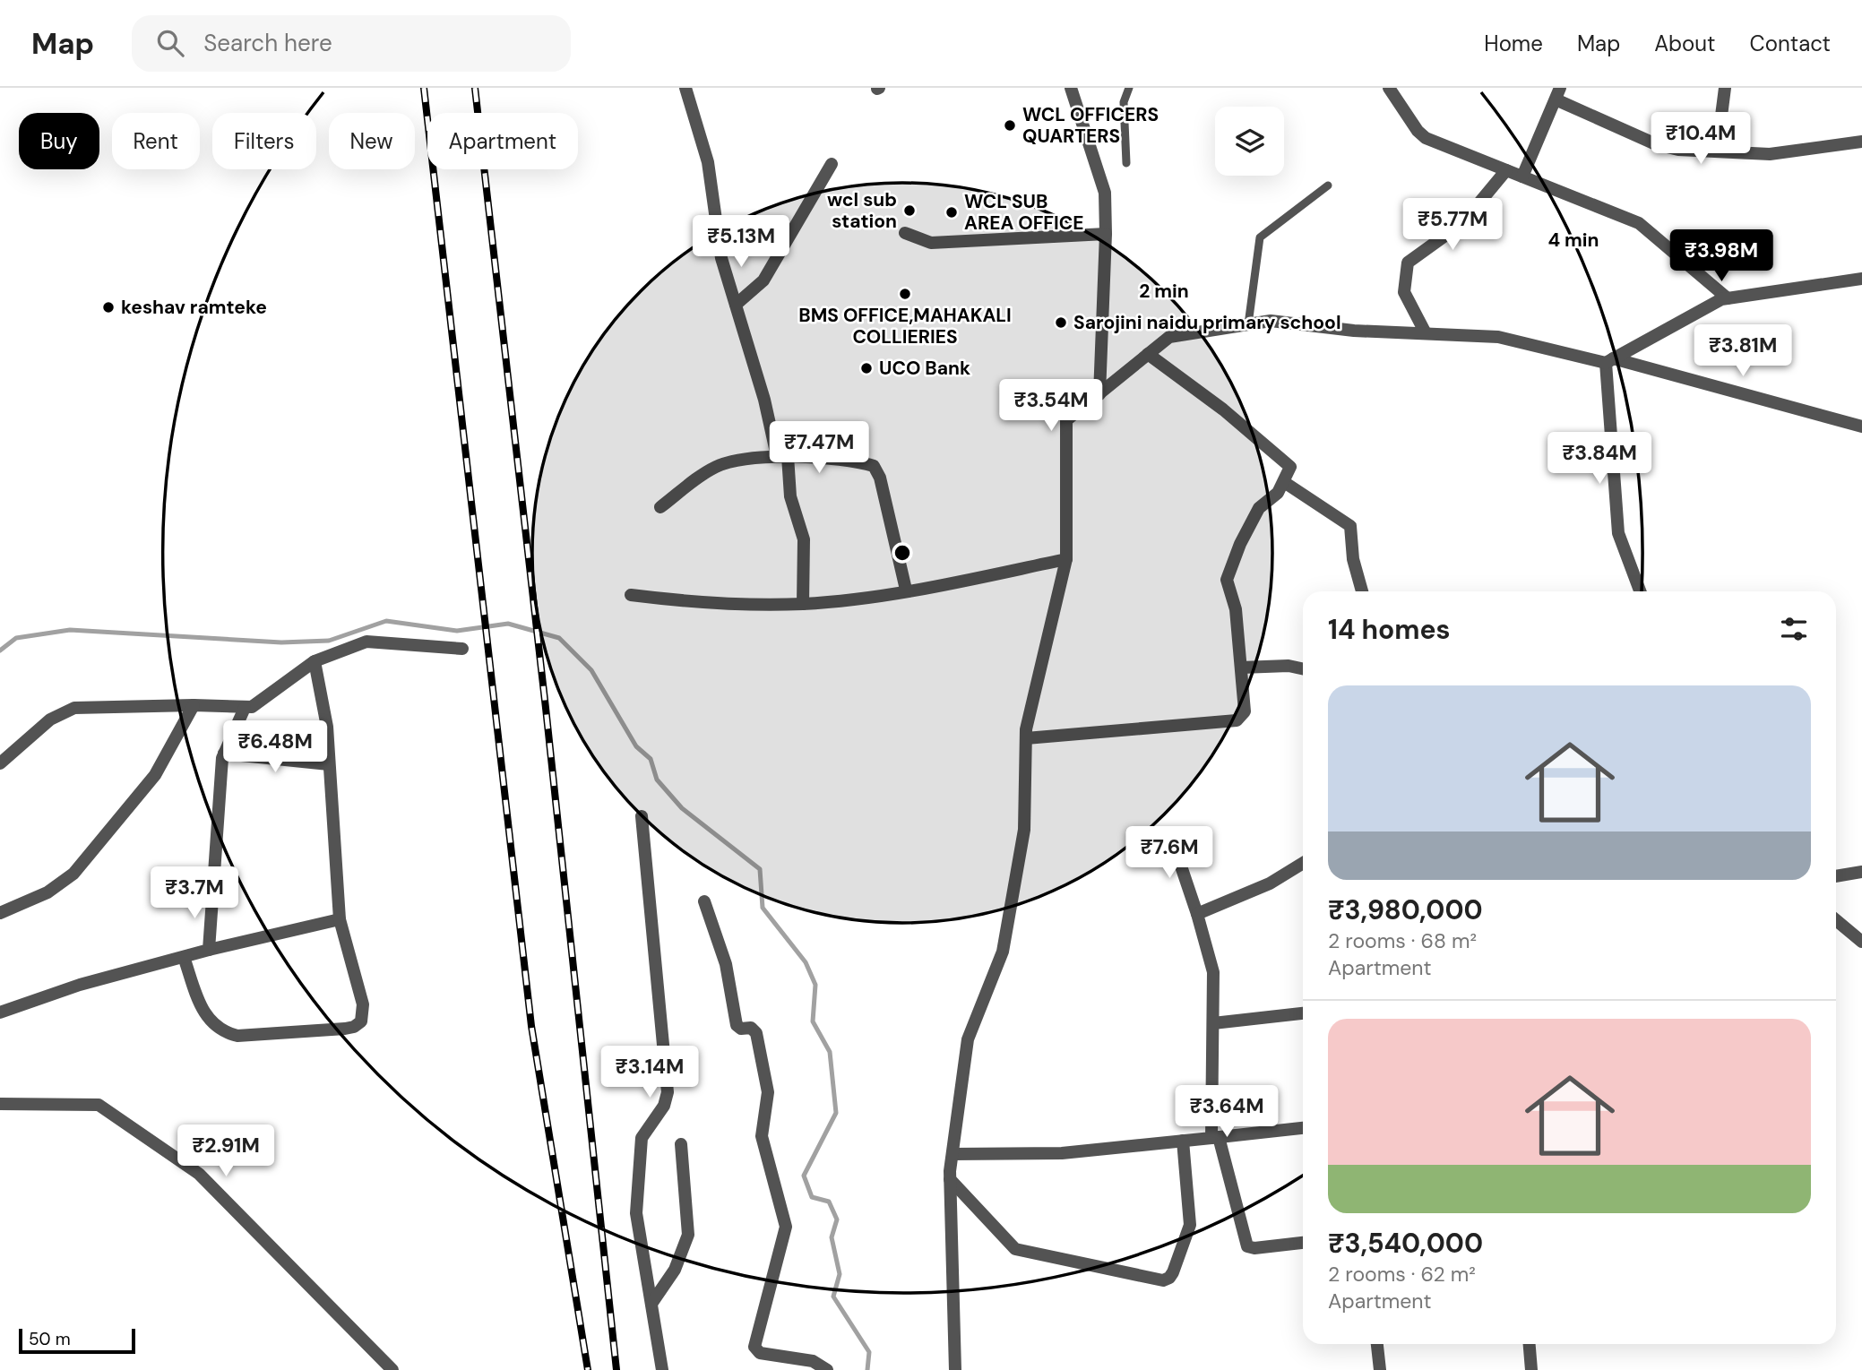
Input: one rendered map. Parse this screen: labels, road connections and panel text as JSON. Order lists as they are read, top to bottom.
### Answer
{
  "places": [
    "WCL OFFICERS QUARTERS",
    "wcl sub station",
    "WCL SUB AREA OFFICE",
    "BMS OFFICE,MAHAKALI COLLIERIES",
    "keshav ramteke",
    "Sarojini naidu primary school",
    "UCO Bank"
  ],
  "scale_bar": "50 m",
  "page": {
    "header": "Map",
    "search": "Search here",
    "nav": [
      "Home",
      "Map",
      "About",
      "Contact"
    ],
    "price": [
      "₹10.4M",
      "₹5.77M",
      "₹5.13M",
      "₹3.98M",
      "₹3.81M",
      "₹3.54M",
      "₹7.47M",
      "₹3.84M",
      "₹6.48M",
      "₹7.6M",
      "₹3.7M",
      "₹3.14M",
      "₹3.64M",
      "₹2.91M"
    ],
    "chip": [
      "Buy",
      "Rent",
      "Filters",
      "New",
      "Apartment"
    ],
    "heading": "14 homes",
    "list": [
      {
        "name": "₹3,980,000",
        "note": "2 rooms · 68 m² · Apartment"
      },
      {
        "name": "₹3,540,000",
        "note": "2 rooms · 62 m² · Apartment"
      }
    ],
    "scale": "50 m"
  },
  "rings": ["4 min", "2 min"]
}
